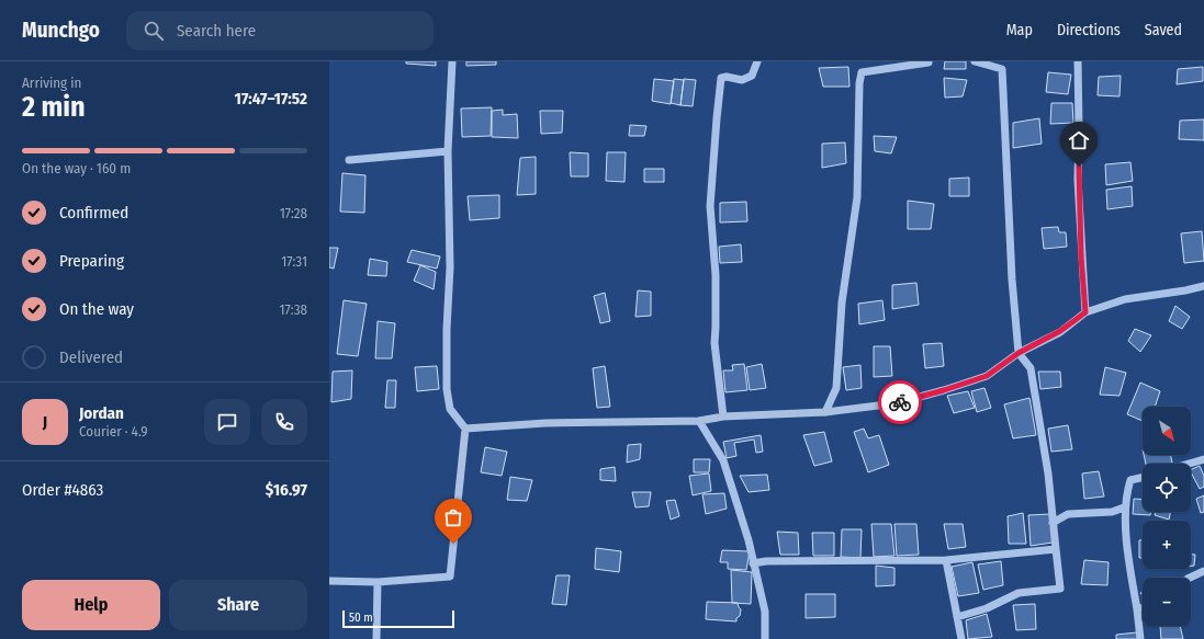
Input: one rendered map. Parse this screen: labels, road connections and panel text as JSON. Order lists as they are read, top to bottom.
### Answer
{
  "scale_bar": "50 m",
  "north": "bottom right",
  "page": {
    "header": "Munchgo",
    "search": "Search here",
    "nav": ["Map", "Directions", "Saved"],
    "heading": ["2 min", "Arriving in", "17:47–17:52"],
    "panel": [
      "Jordan",
      "Courier · 4.9",
      "Order #4863",
      "$16.97"
    ],
    "bar": "On the way · 160 m",
    "list": [
      ["Confirmed", "17:28"],
      ["Preparing", "17:31"],
      ["On the way", "17:38"],
      "Delivered"
    ],
    "round": "J",
    "map_buttons": ["+", "−"],
    "buttons": ["Help", "Share"],
    "scale": "50 m"
  }
}
